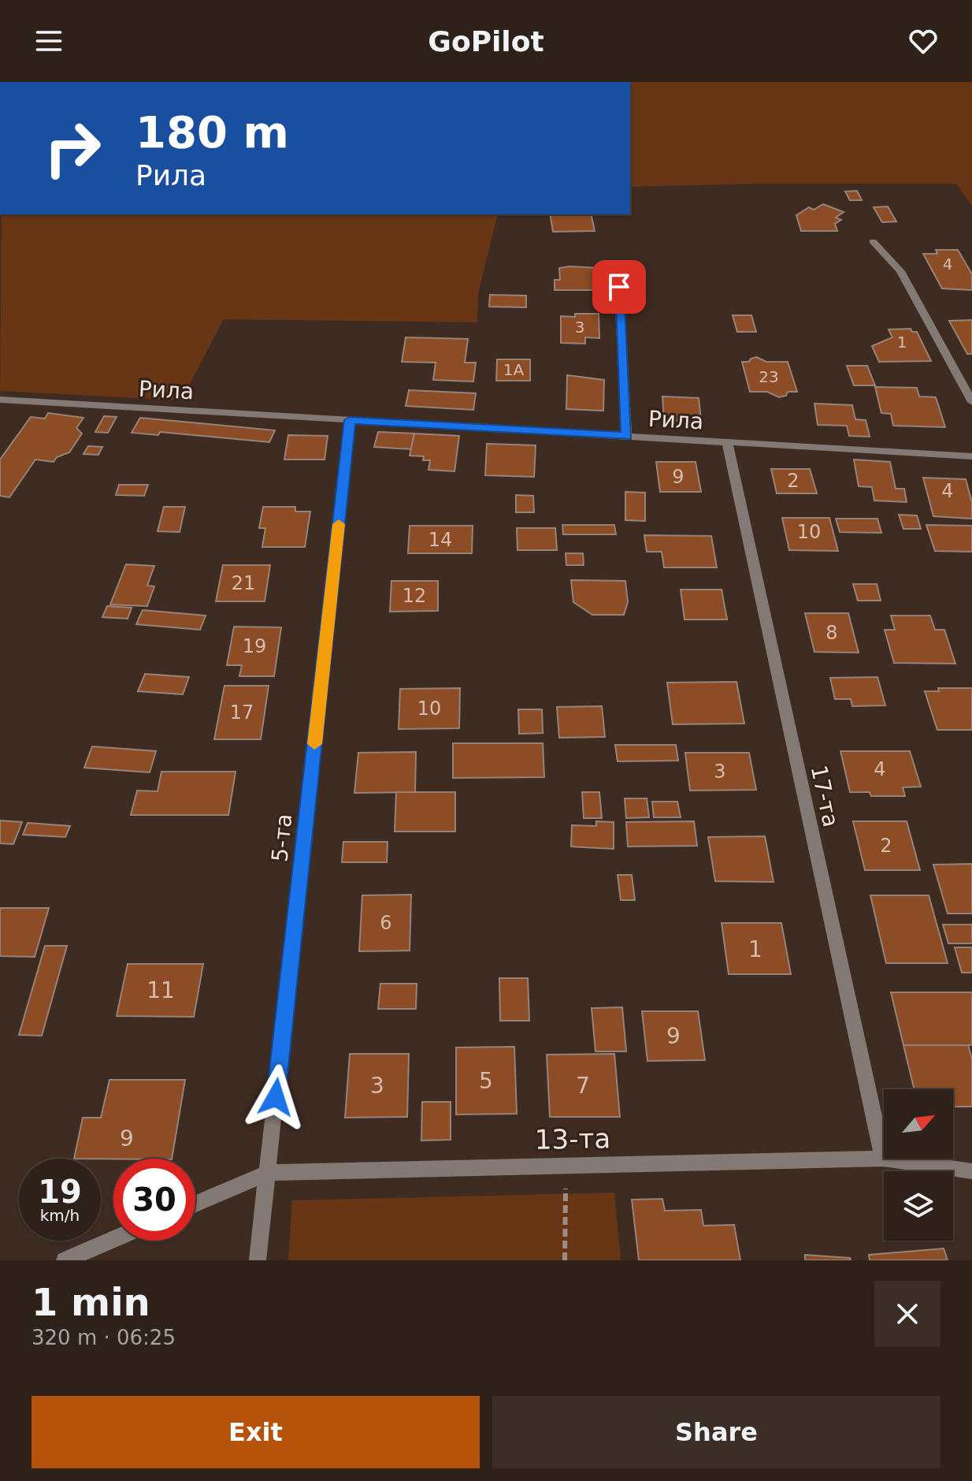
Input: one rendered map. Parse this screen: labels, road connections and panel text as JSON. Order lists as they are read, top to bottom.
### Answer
{
  "streets": {
    "street": [
      "Рила",
      "17-та",
      "5-та",
      "13-та"
    ]
  },
  "crossings": [
    ["Рила", "17-та"],
    ["Рила", "5-та"],
    ["17-та", "13-та"],
    ["5-та", "13-та"]
  ],
  "house_numbers": [
    "4",
    "3",
    "1",
    "1А",
    "23",
    "9",
    "2",
    "4",
    "10",
    "14",
    "21",
    "12",
    "8",
    "19",
    "10",
    "17",
    "4",
    "3",
    "2",
    "6",
    "1",
    "11",
    "9",
    "5",
    "3",
    "7",
    "9"
  ],
  "north": "top right",
  "page": {
    "header": "GoPilot",
    "turn": ["180 m", "Рила"],
    "speed": "19 km/h",
    "limit": "30",
    "heading": ["1 min", "320 m · 06:25"],
    "buttons": ["Exit", "Share"]
  }
}
